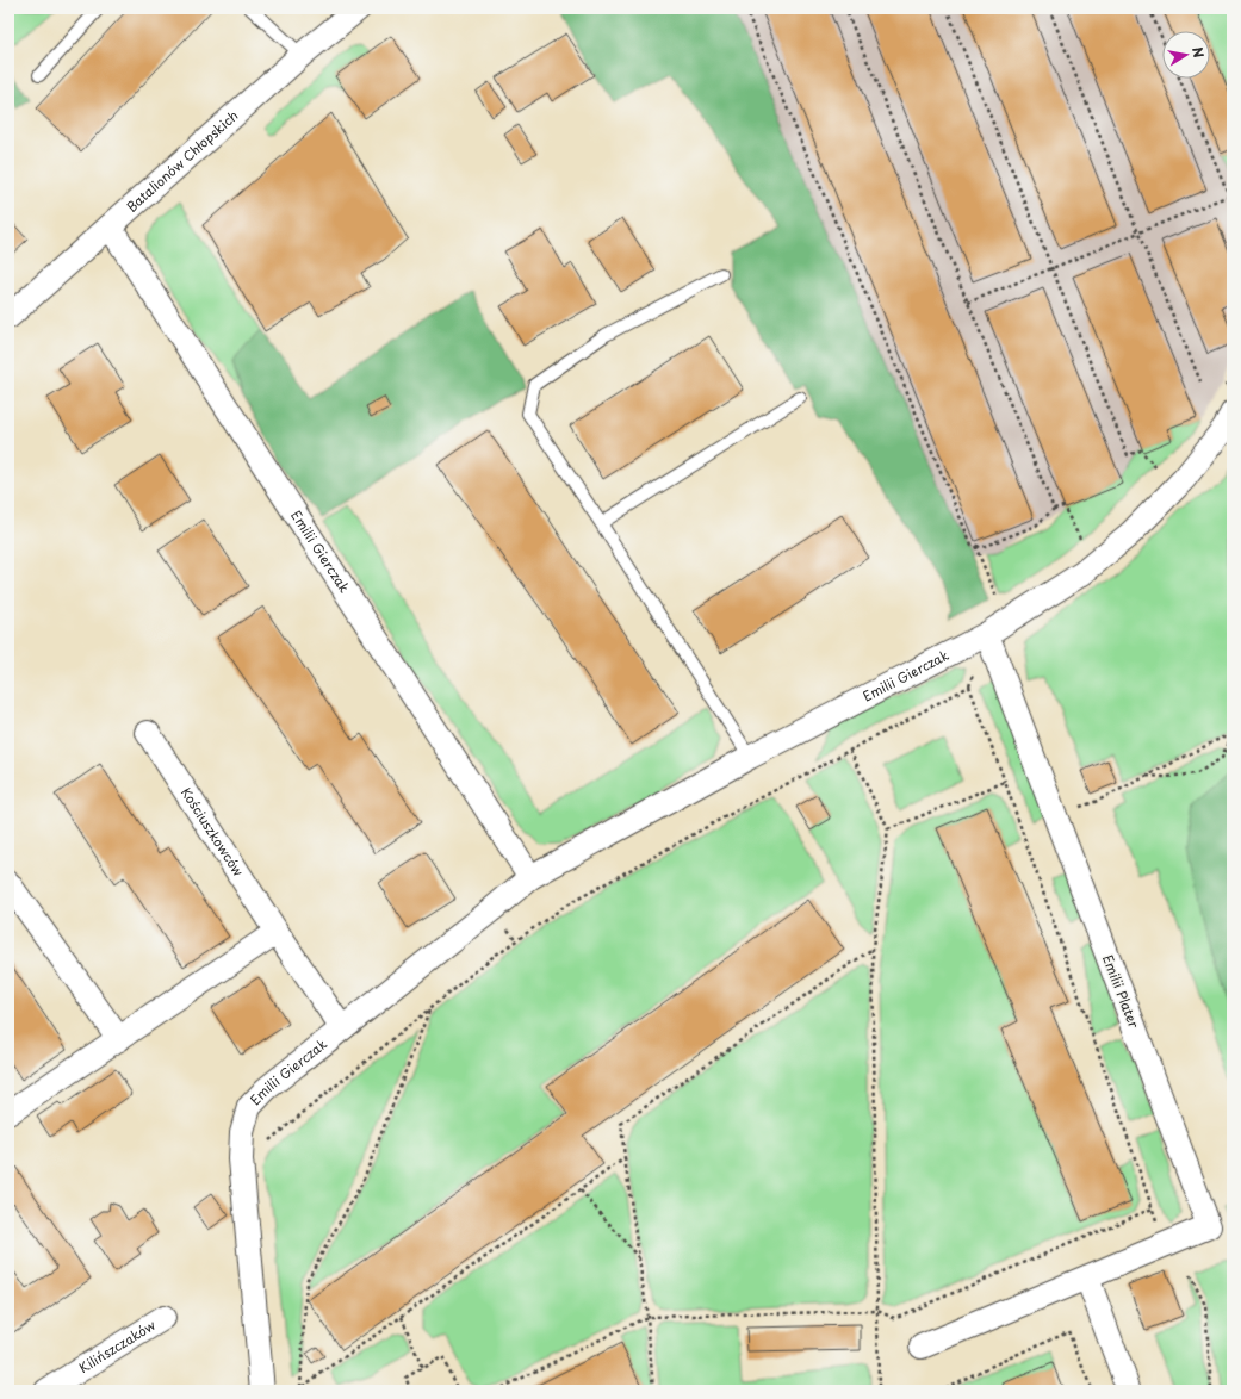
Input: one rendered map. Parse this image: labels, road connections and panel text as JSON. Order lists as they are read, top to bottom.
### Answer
{
  "streets": {
    "street": [
      "Batalionów Chłopskich",
      "Emilii Gierczak",
      "Kościuszkowców",
      "Emilii Plater",
      "Kilińszczaków"
    ]
  },
  "crossings": [
    ["Batalionów Chłopskich", "Emilii Gierczak"],
    ["Emilii Gierczak", "Kościuszkowców"],
    ["Emilii Gierczak", "Emilii Plater"]
  ],
  "north": "right"
}
